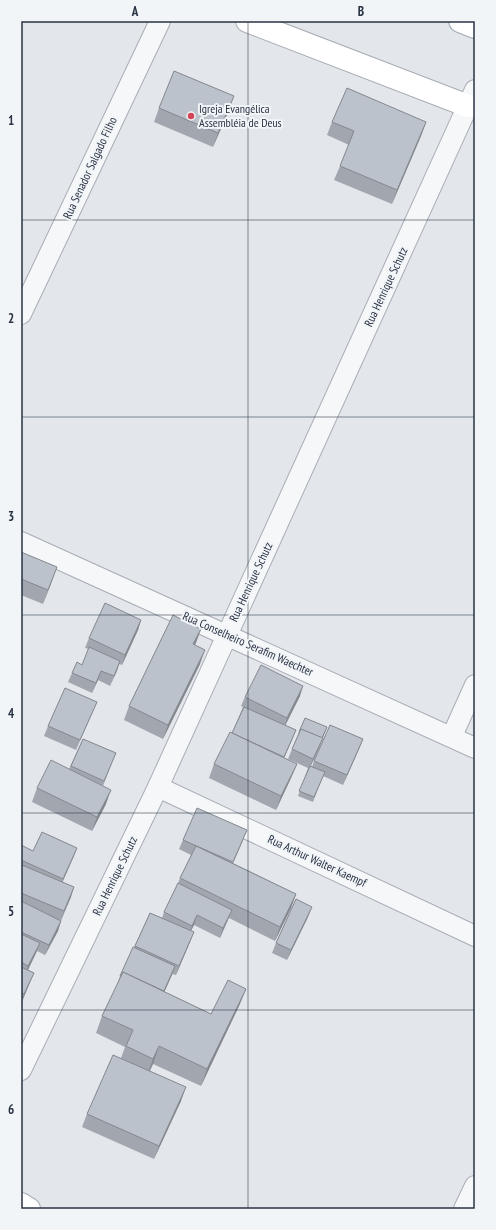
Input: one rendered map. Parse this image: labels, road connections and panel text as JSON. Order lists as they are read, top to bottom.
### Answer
{
  "streets": {
    "street": [
      "Rua Senador Salgado Filho",
      "Rua Henrique Schutz",
      "Rua Conselheiro Serafim Waechter",
      "Rua Arthur Walter Kaempf"
    ]
  },
  "crossings": [
    ["Rua Henrique Schutz", "Rua Conselheiro Serafim Waechter"],
    ["Rua Henrique Schutz", "Rua Arthur Walter Kaempf"]
  ],
  "places": ["Igreja Evangélica Assembléia de Deus"],
  "grid": {
    "columns": ["A", "B"],
    "rows": [
      "1",
      "2",
      "3",
      "4",
      "5",
      "6"
    ]
  }
}
